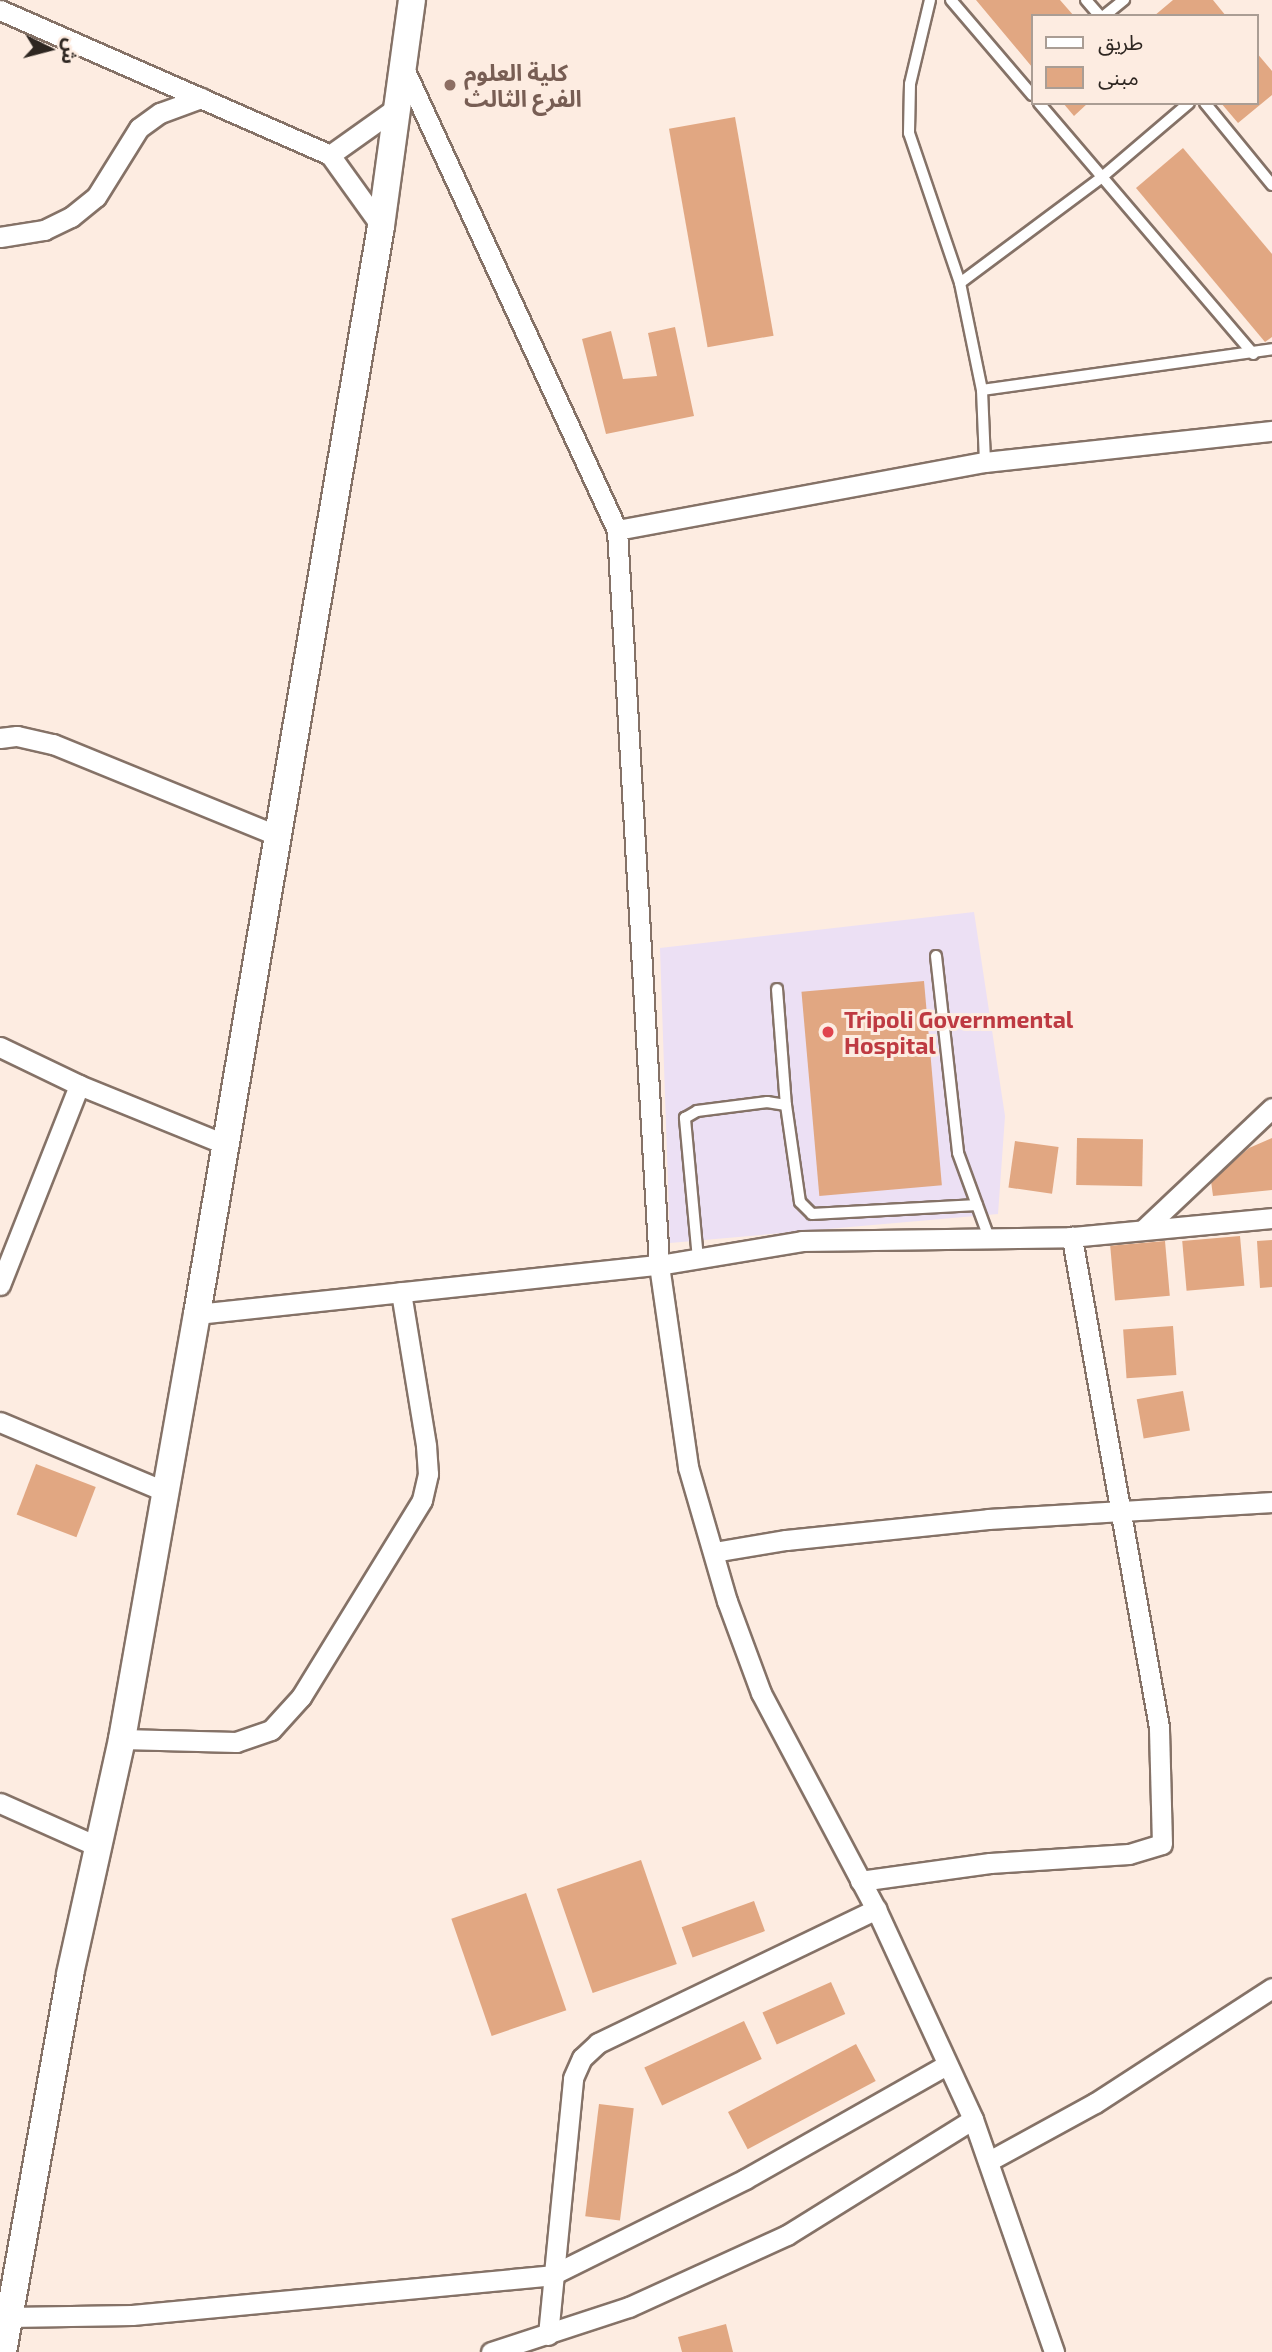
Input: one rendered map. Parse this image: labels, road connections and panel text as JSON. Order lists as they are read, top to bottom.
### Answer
{
  "places": ["كلية العلوم الفرع الثالث", "Tripoli Governmental Hospital"],
  "legend": ["طريق", "مبنى"],
  "north": "right"
}
